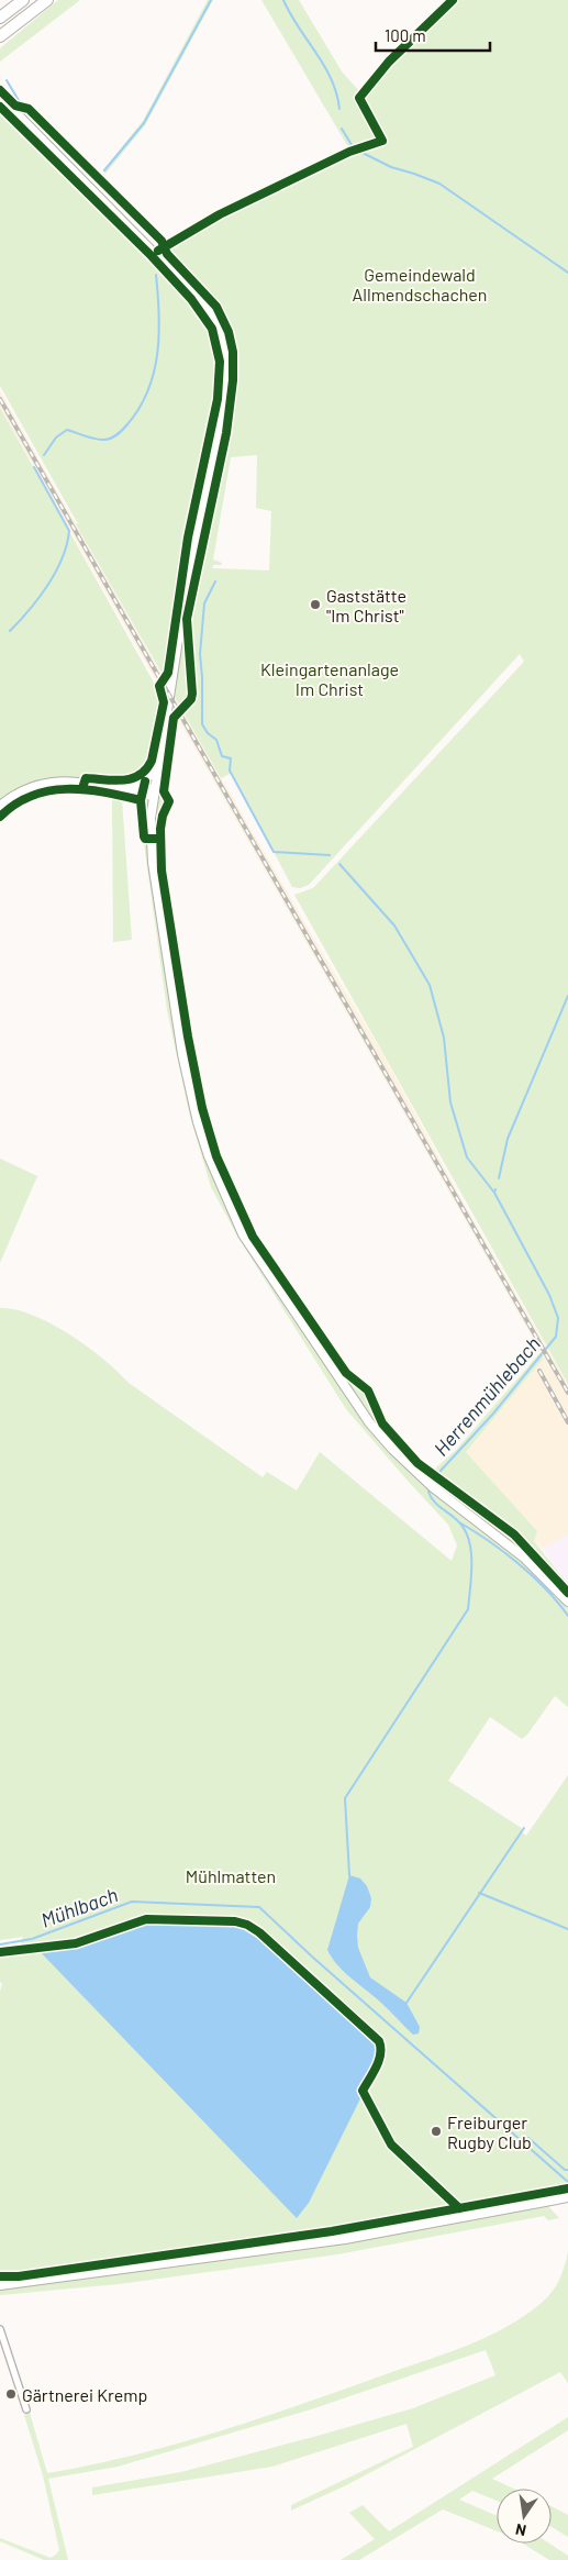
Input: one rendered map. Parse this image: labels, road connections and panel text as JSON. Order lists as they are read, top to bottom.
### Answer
{
  "water": ["Herrenmühlebach", "Mühlbach"],
  "parks": ["Gemeindewald Allmendschachen", "Kleingartenanlage Im Christ", "Mühlmatten"],
  "places": ["Gaststätte \"Im Christ\"", "Freiburger Rugby Club", "Gärtnerei Kremp"],
  "scale_bar": "100 m",
  "north": "bottom"
}
